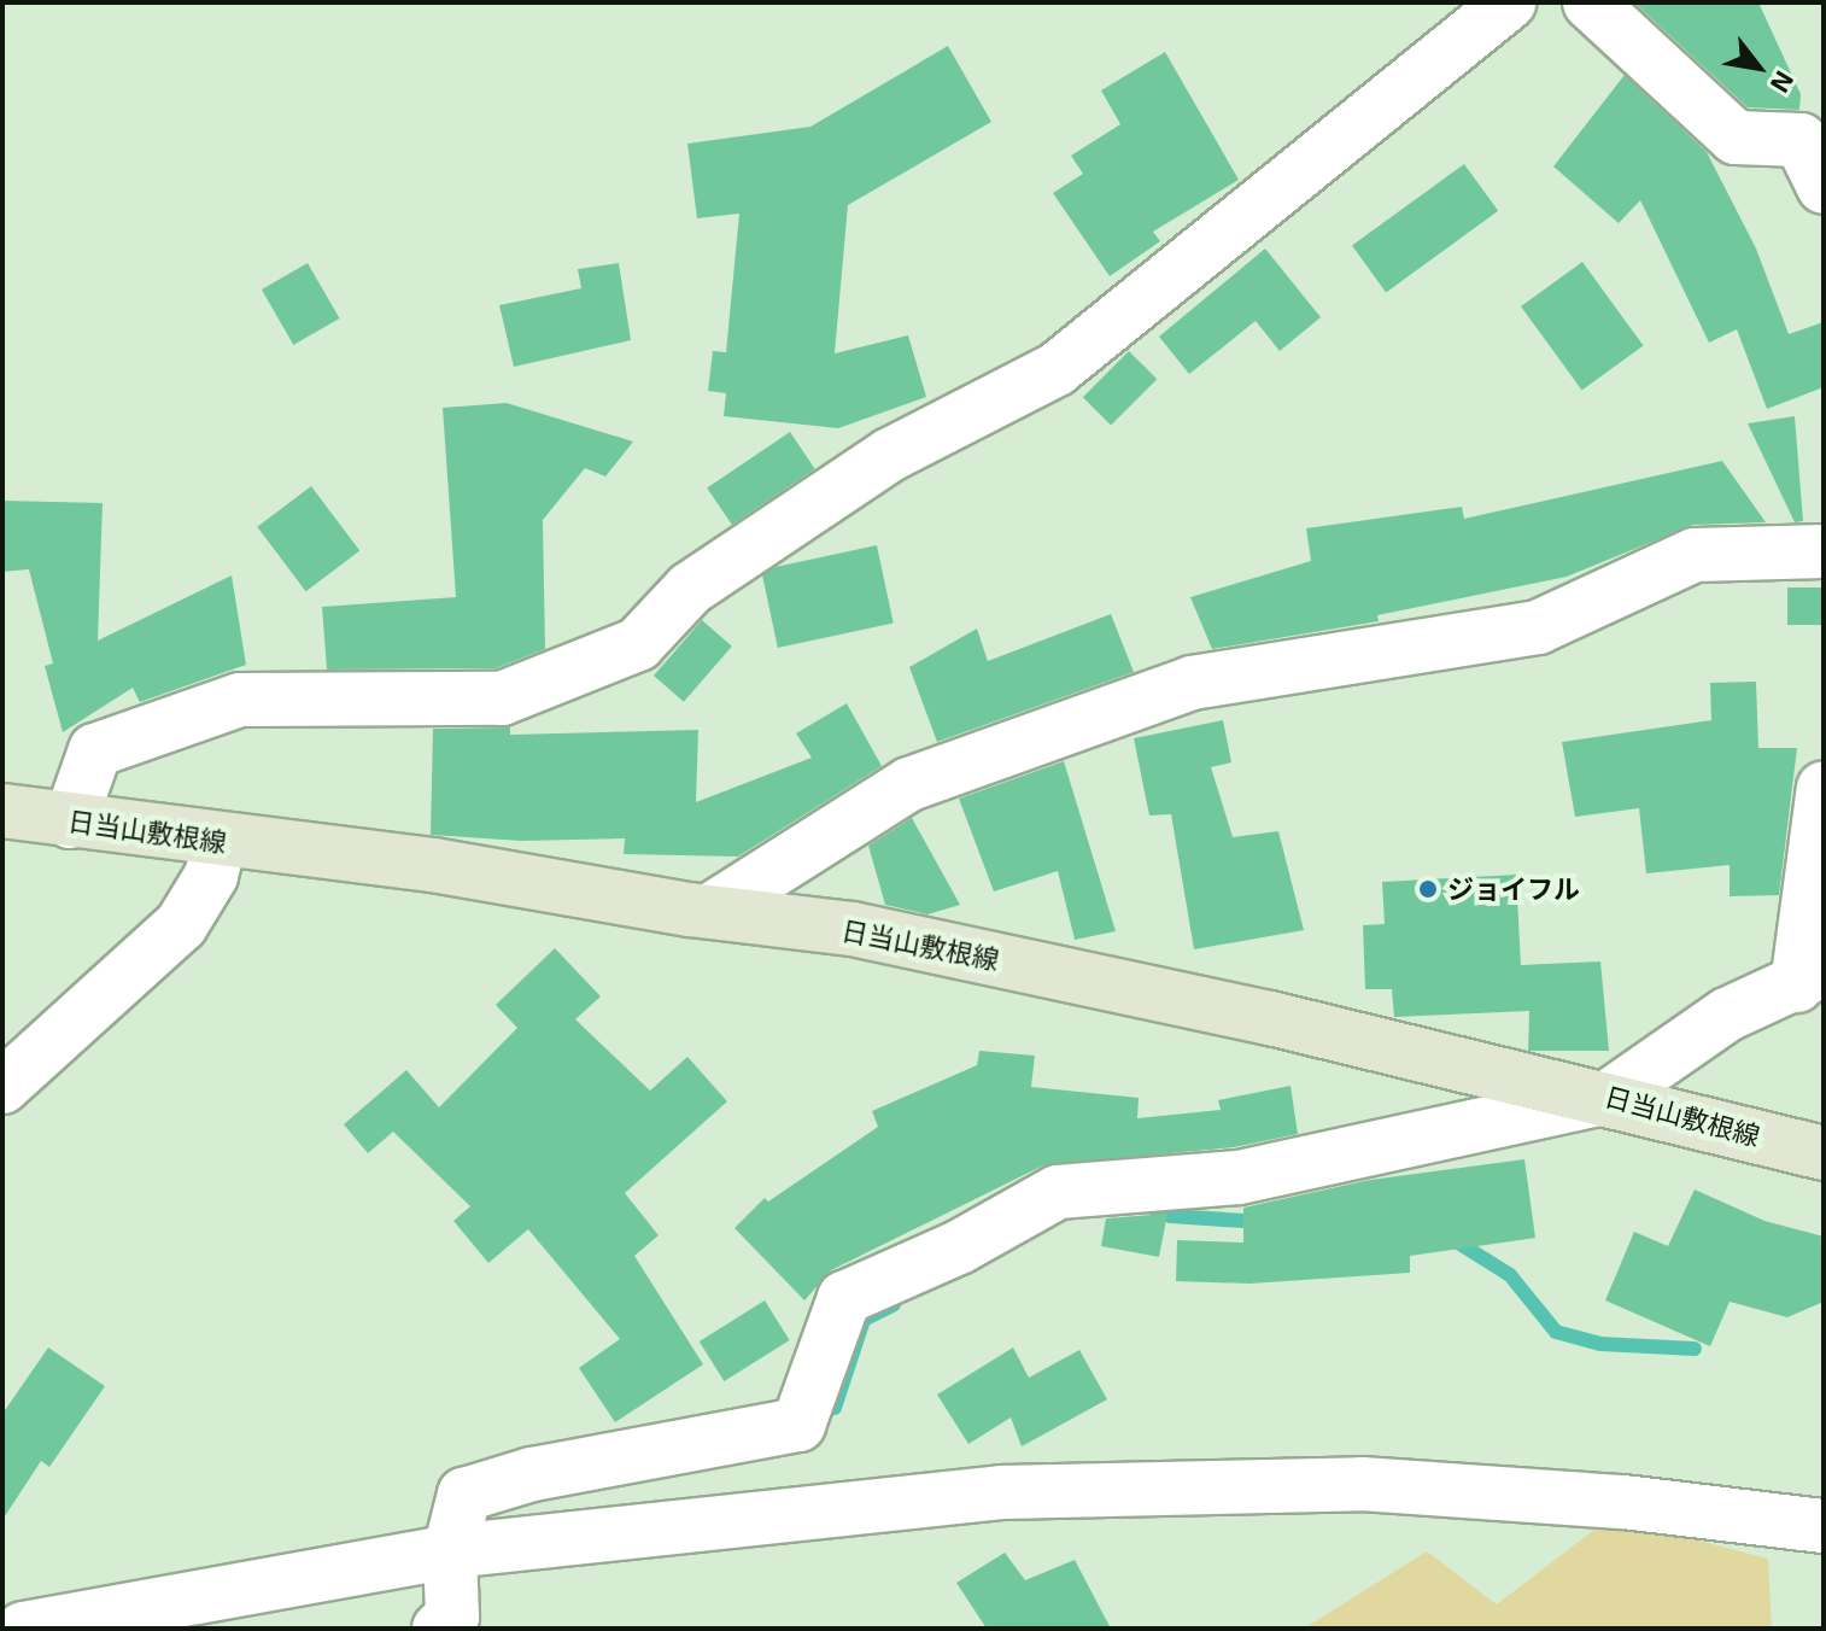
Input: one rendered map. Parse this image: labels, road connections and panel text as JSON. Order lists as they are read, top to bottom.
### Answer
{
  "streets": {
    "main road": ["日当山敷根線"]
  },
  "places": ["ジョイフル"],
  "north": "bottom right"
}
